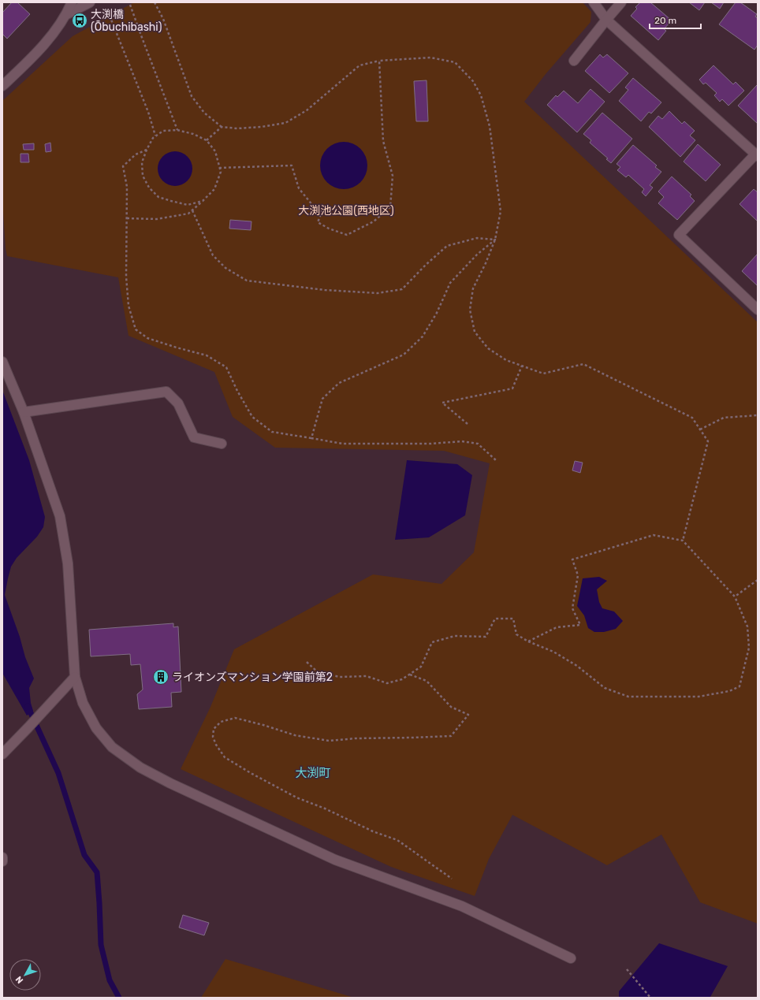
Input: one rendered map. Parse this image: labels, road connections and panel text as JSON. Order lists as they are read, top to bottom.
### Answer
{
  "districts": ["大渕町"],
  "parks": ["大渕池公園(西地区)"],
  "places": {
    "bus stop": ["大渕橋 (Ōbuchibashi)"],
    "building": ["ライオンズマンション学園前第2"]
  },
  "scale_bar": "20 m",
  "north": "bottom left"
}
